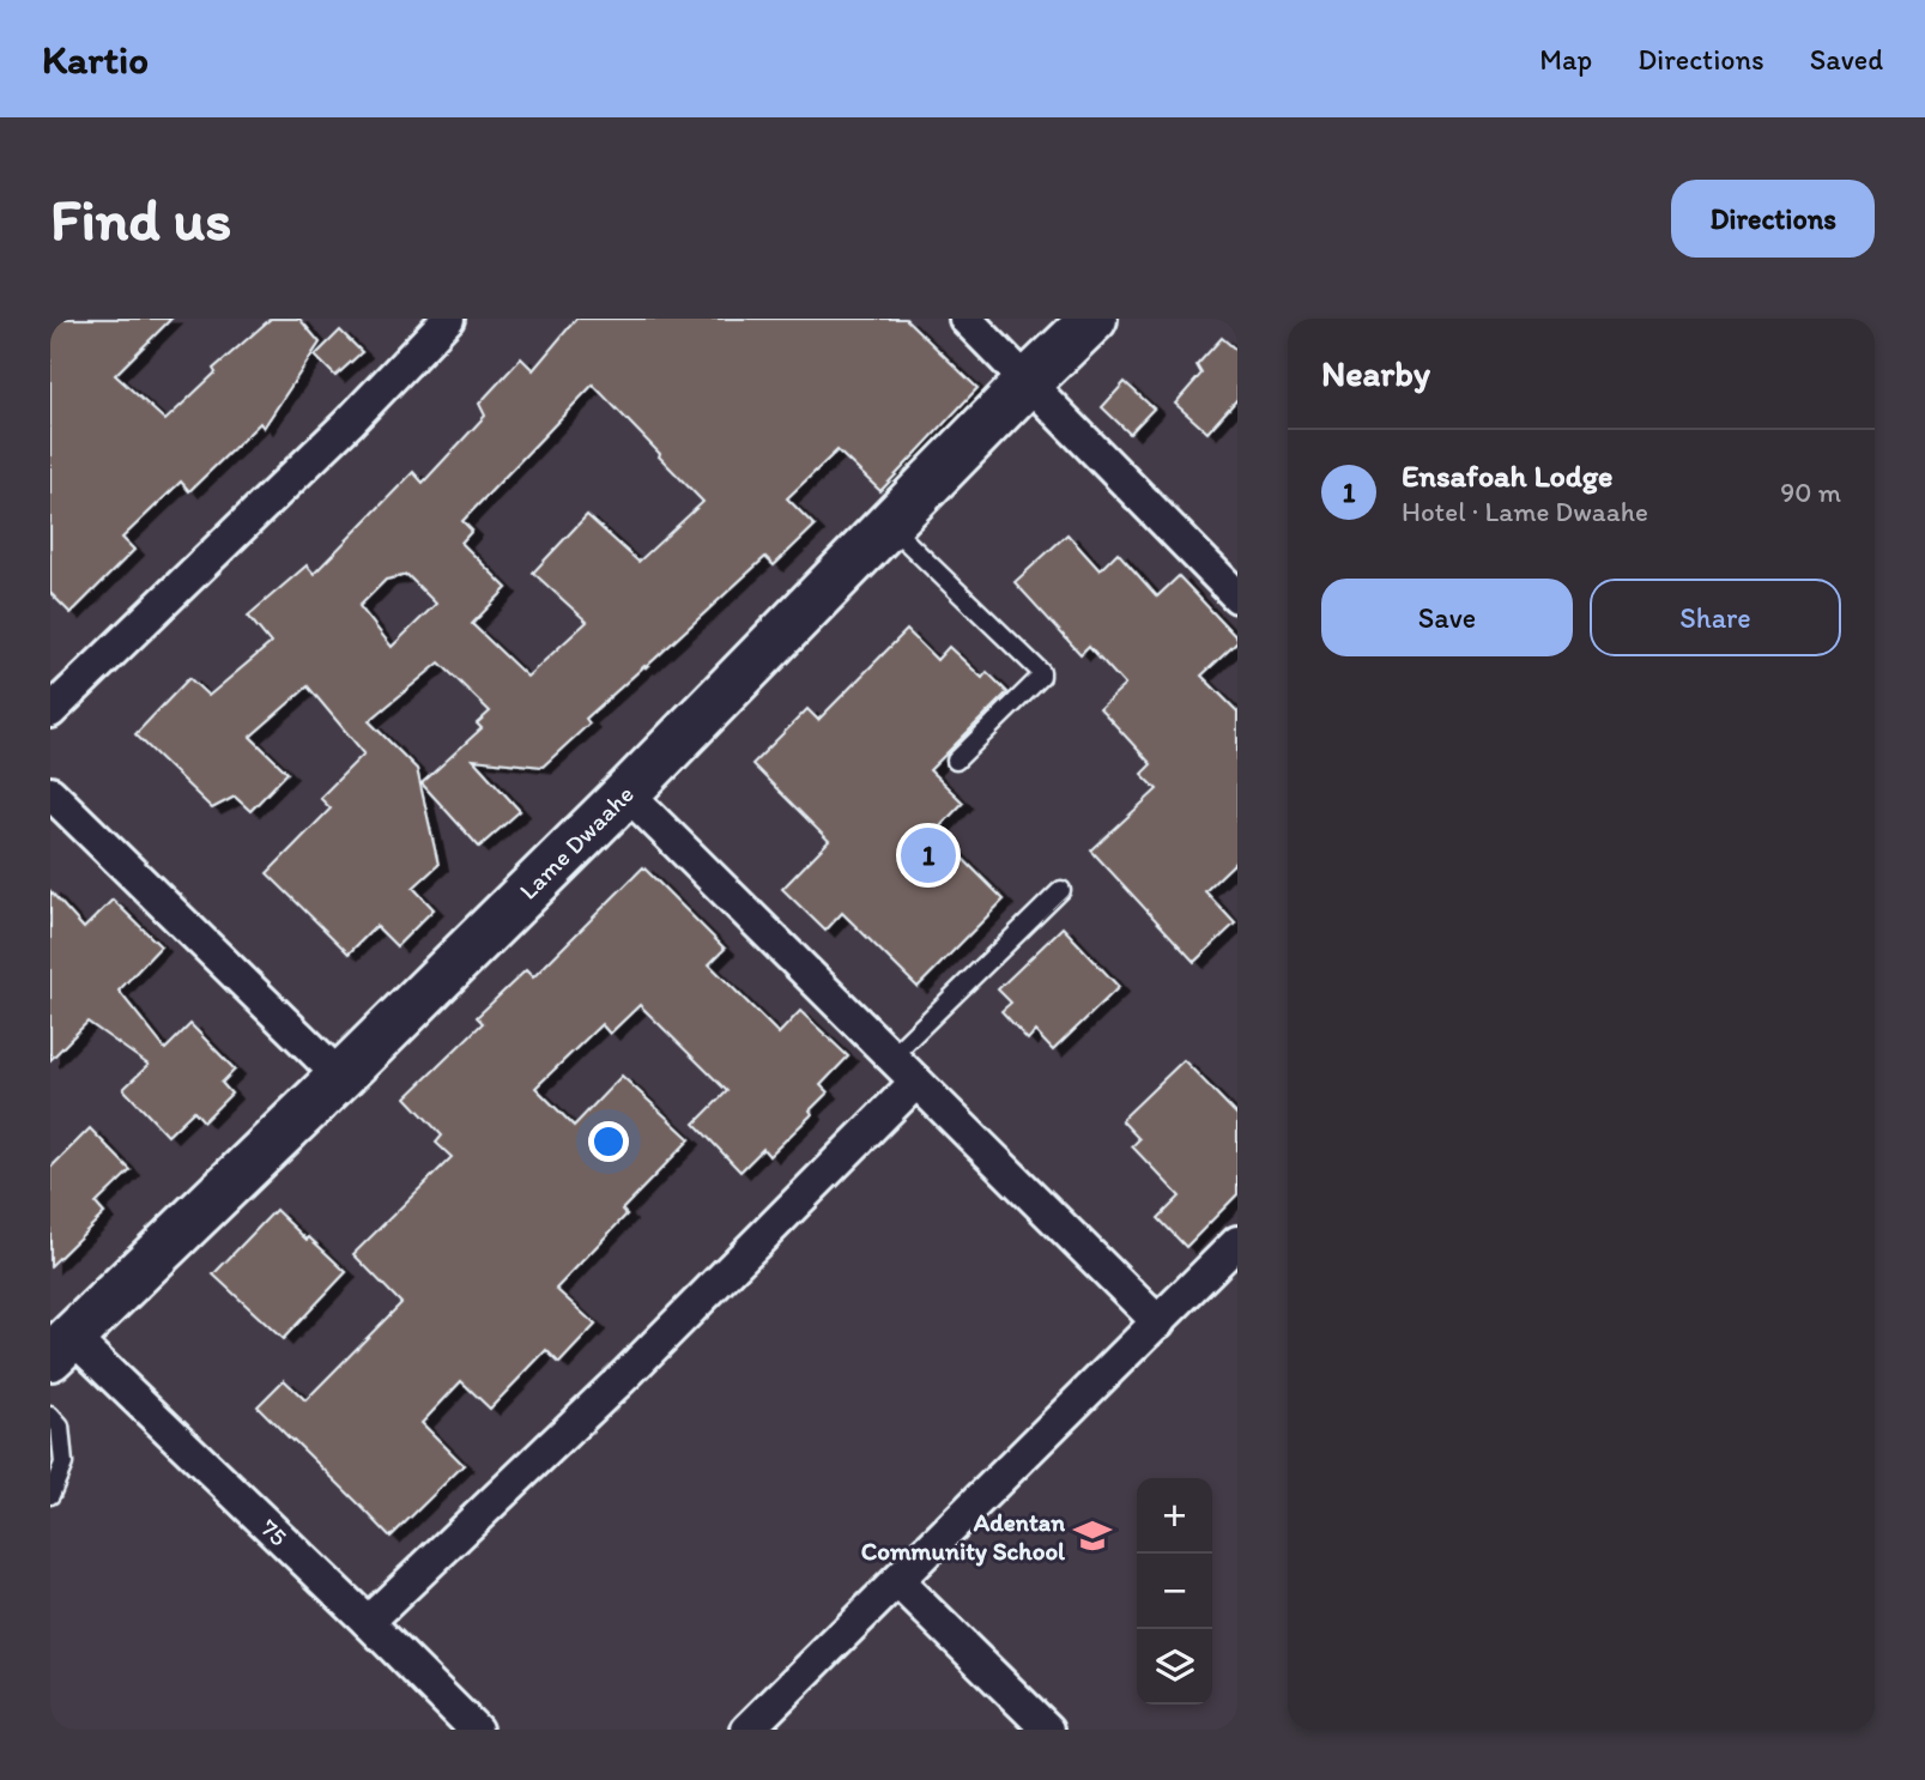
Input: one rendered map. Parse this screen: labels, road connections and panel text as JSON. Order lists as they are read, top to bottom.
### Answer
{
  "streets": {
    "street": ["Lame Dwaahe", "75"]
  },
  "crossings": [
    ["Lame Dwaahe", "75"]
  ],
  "places": {
    "school or university": ["Adentan Community School"]
  },
  "page": {
    "header": "Kartio",
    "nav": ["Map", "Directions", "Saved"],
    "buttons": [
      "Directions",
      ["Save", "Share"]
    ],
    "title": "Find us",
    "heading": "Nearby",
    "list": [
      {
        "mark": "1",
        "name": "Ensafoah Lodge",
        "note": "Hotel · Lame Dwaahe",
        "value": "90 m"
      }
    ],
    "pins": "1",
    "map_buttons": ["+", "−"]
  }
}
